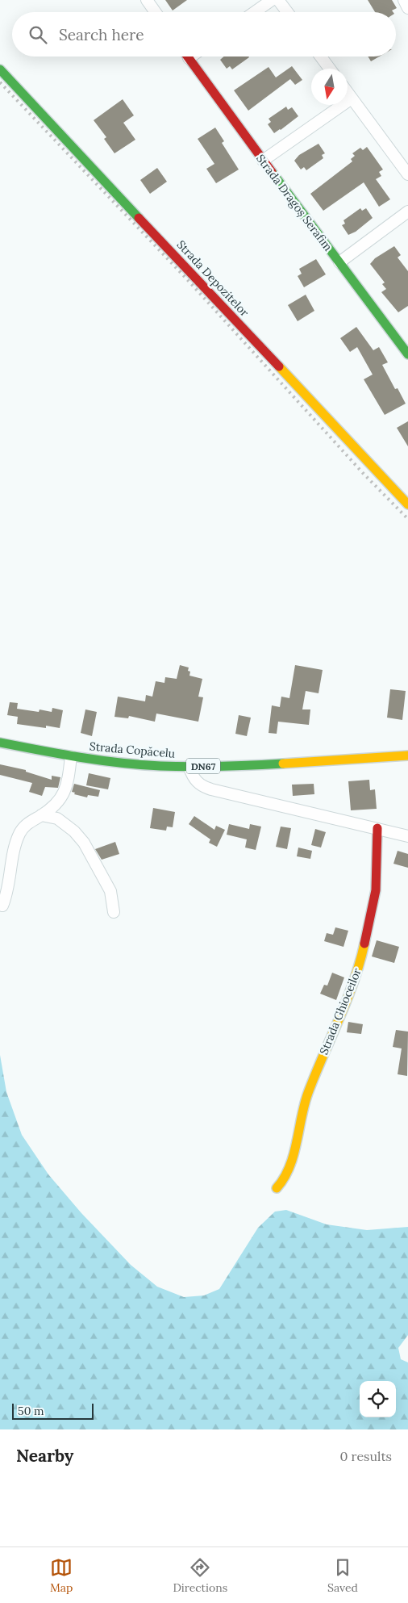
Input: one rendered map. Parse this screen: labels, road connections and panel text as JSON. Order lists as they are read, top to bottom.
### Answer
{
  "streets": {
    "street": [
      "Strada Dragoș Serafim",
      "Strada Depozitelor",
      "Strada Copăcelu",
      "DN67",
      "Strada Ghioceilor"
    ]
  },
  "scale_bar": "50 m",
  "north": "bottom",
  "page": {
    "search": "Search here",
    "scale": "50 m",
    "heading": ["Nearby", "0 results"],
    "nav": ["Map", "Directions", "Saved"]
  }
}
